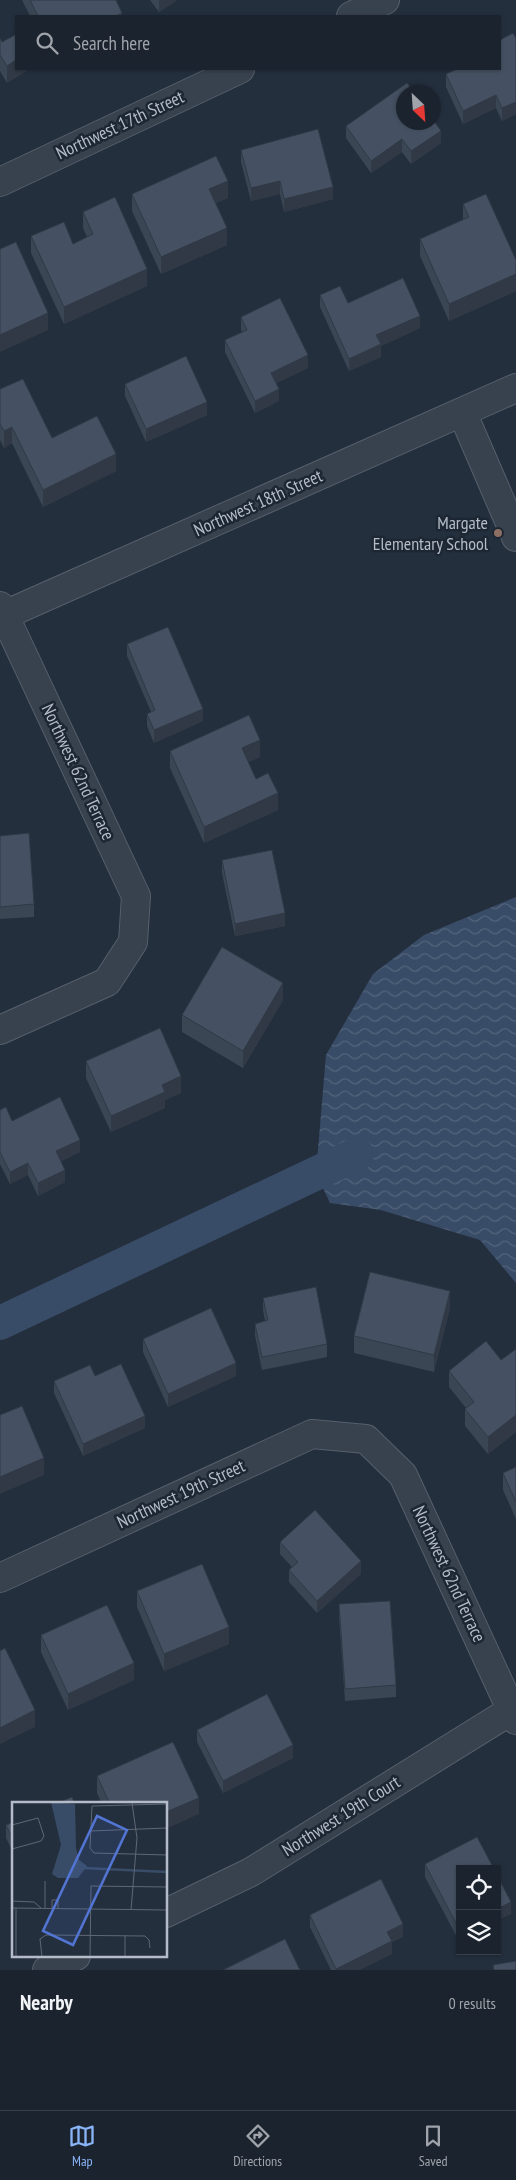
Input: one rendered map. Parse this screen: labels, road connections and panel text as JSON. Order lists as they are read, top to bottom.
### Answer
{
  "streets": {
    "street": [
      "Northwest 17th Street",
      "Northwest 18th Street",
      "Northwest 62nd Terrace",
      "Northwest 19th Street",
      "Northwest 19th Court"
    ]
  },
  "crossings": [
    ["Northwest 18th Street", "Northwest 62nd Terrace"],
    ["Northwest 62nd Terrace", "Northwest 19th Street"],
    ["Northwest 62nd Terrace", "Northwest 19th Court"]
  ],
  "places": ["Margate Elementary School"],
  "north": "bottom right",
  "page": {
    "search": "Search here",
    "heading": ["Nearby", "0 results"],
    "nav": ["Map", "Directions", "Saved"]
  }
}
